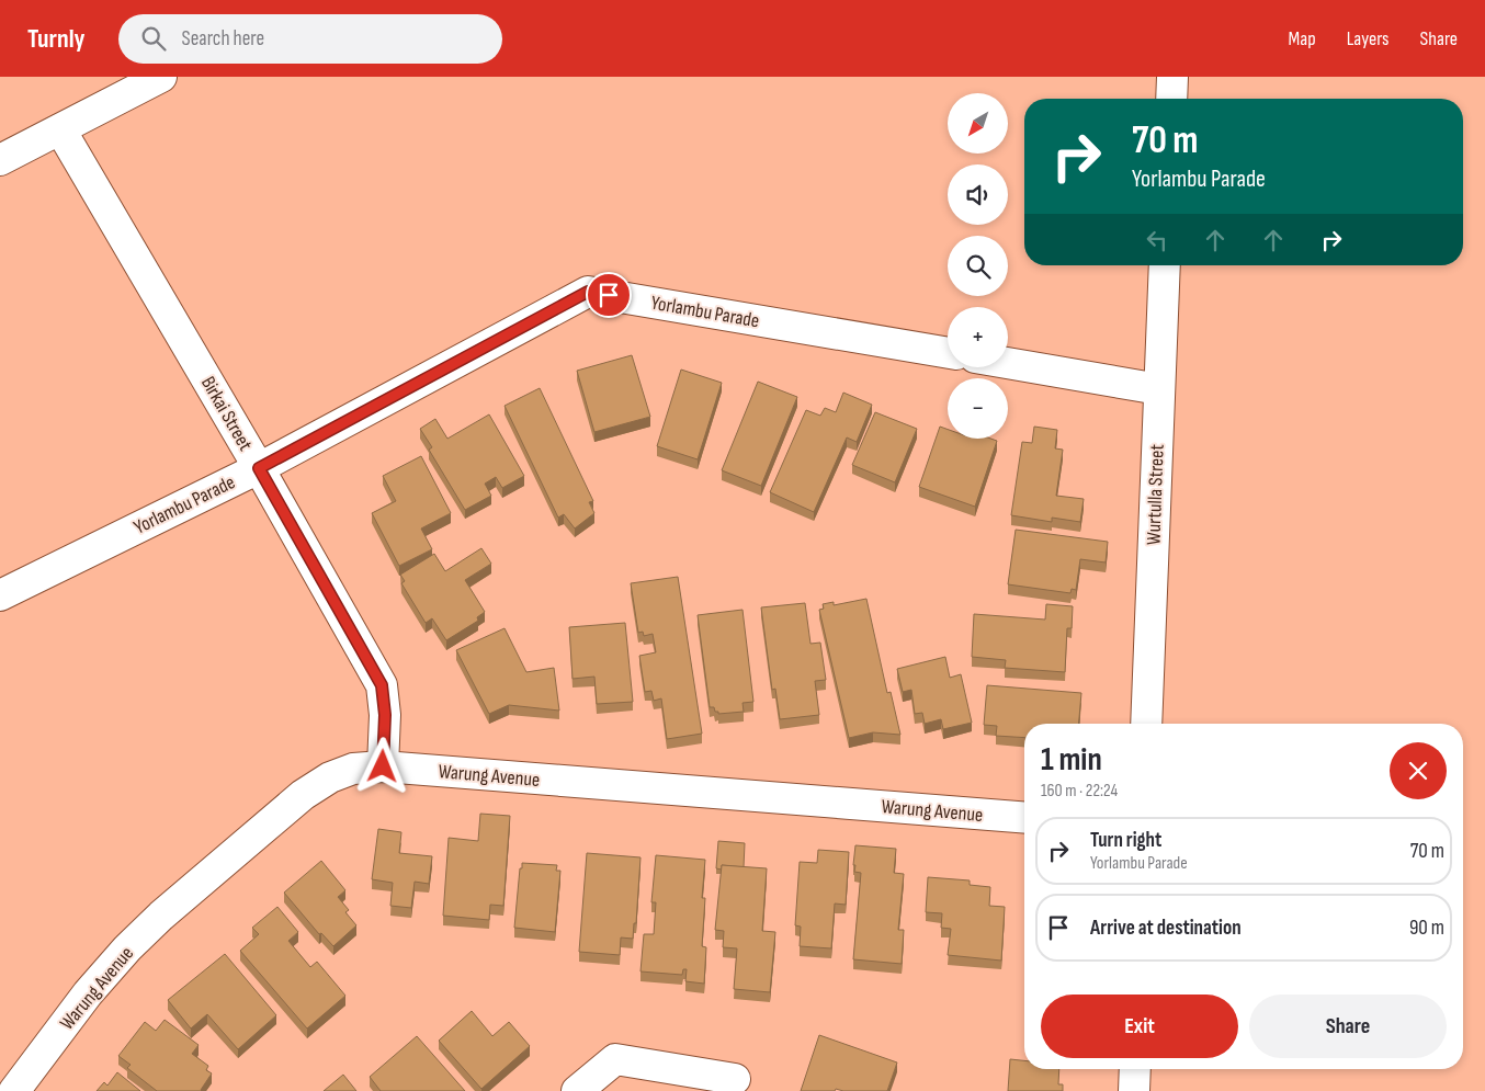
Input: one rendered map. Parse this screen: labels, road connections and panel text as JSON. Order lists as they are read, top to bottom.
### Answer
{
  "streets": {
    "street": [
      "Yorlambu Parade",
      "Birkai Street",
      "Wurtulla Street",
      "Warung Avenue"
    ]
  },
  "crossings": [
    ["Yorlambu Parade", "Birkai Street"],
    ["Birkai Street", "Warung Avenue"]
  ],
  "north": "bottom left",
  "page": {
    "header": "Turnly",
    "search": "Search here",
    "nav": ["Map", "Layers", "Share"],
    "map_buttons": ["+", "−"],
    "turn": ["70 m", "Yorlambu Parade"],
    "heading": ["1 min", "160 m · 22:24"],
    "list": [
      {
        "name": "Turn right",
        "note": "Yorlambu Parade",
        "value": "70 m"
      },
      {
        "name": "Arrive at destination",
        "value": "90 m"
      }
    ],
    "buttons": ["Exit", "Share"]
  }
}
